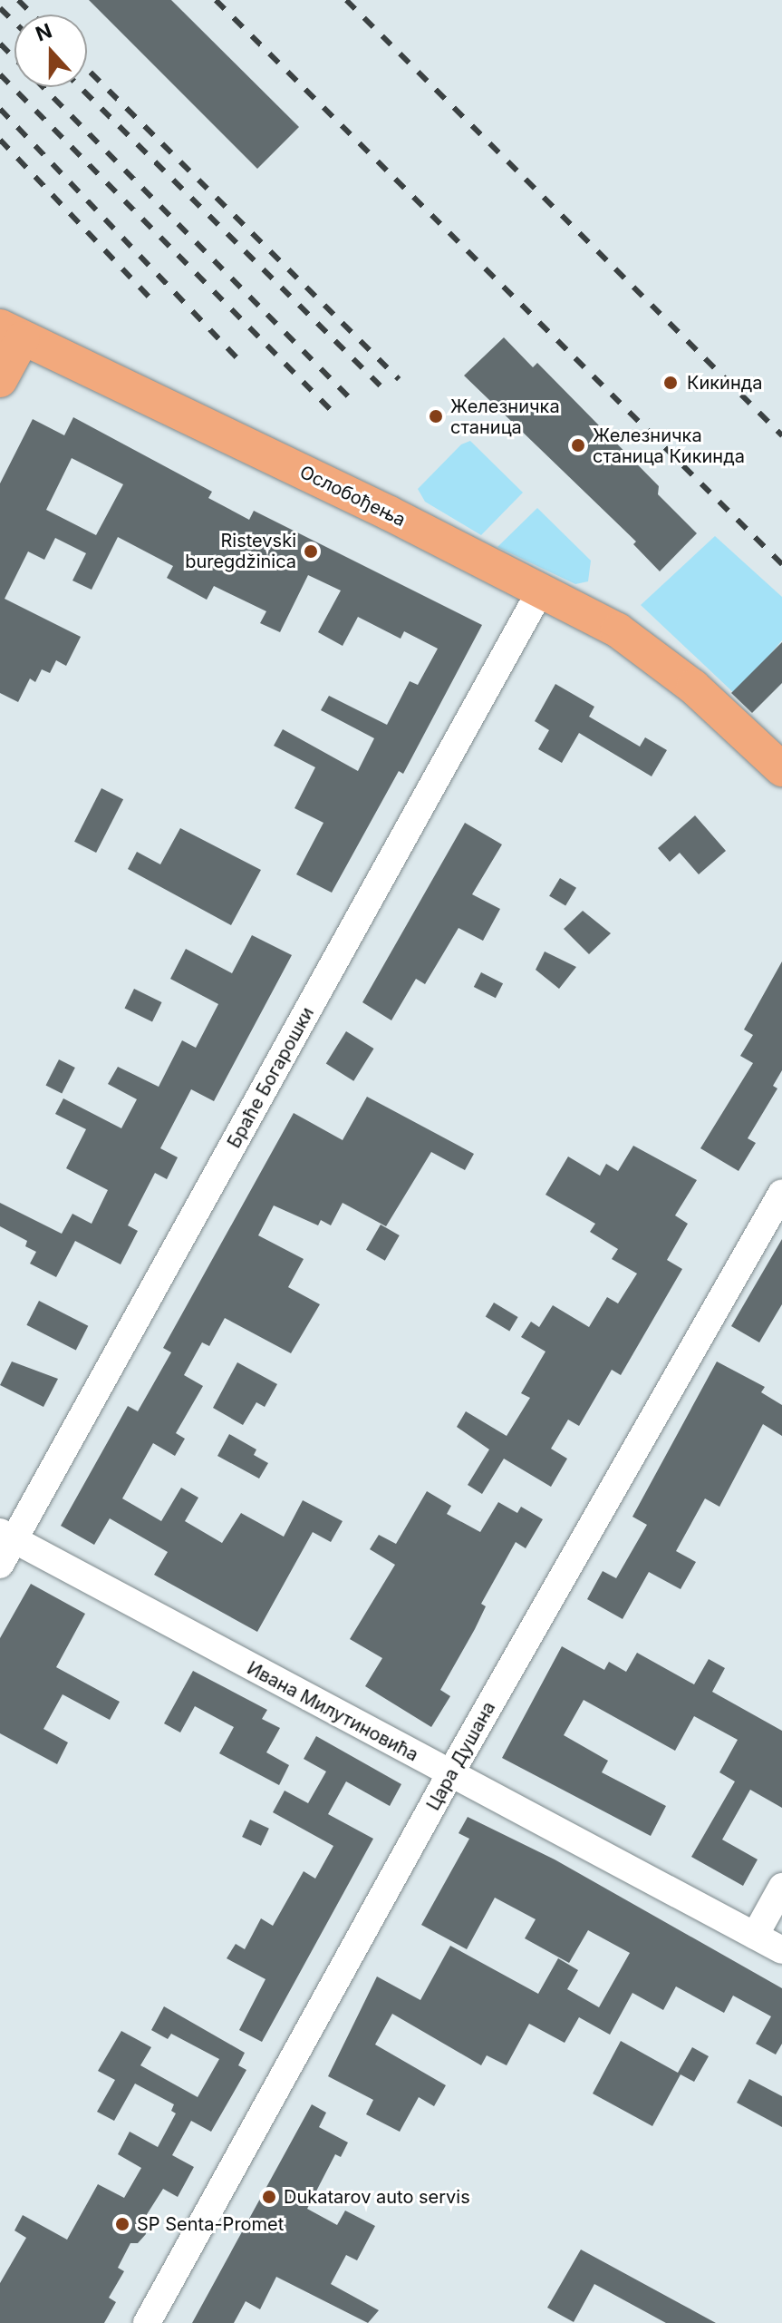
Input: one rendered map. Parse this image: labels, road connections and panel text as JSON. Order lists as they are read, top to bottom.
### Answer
{
  "streets": {
    "main road": ["Ослобођења"],
    "street": ["Браће Богарошки", "Ивана Милутиновића", "Цара Душана"]
  },
  "crossings": [
    ["Ослобођења", "Браће Богарошки"],
    ["Браће Богарошки", "Ивана Милутиновића"],
    ["Ивана Милутиновића", "Цара Душана"]
  ],
  "places": [
    "Кикинда",
    "Железничка станица",
    "Железничка станица Кикинда",
    "Ristevski buregdžinica",
    "Dukatarov auto servis",
    "SP Senta-Promet"
  ],
  "north": "top"
}
